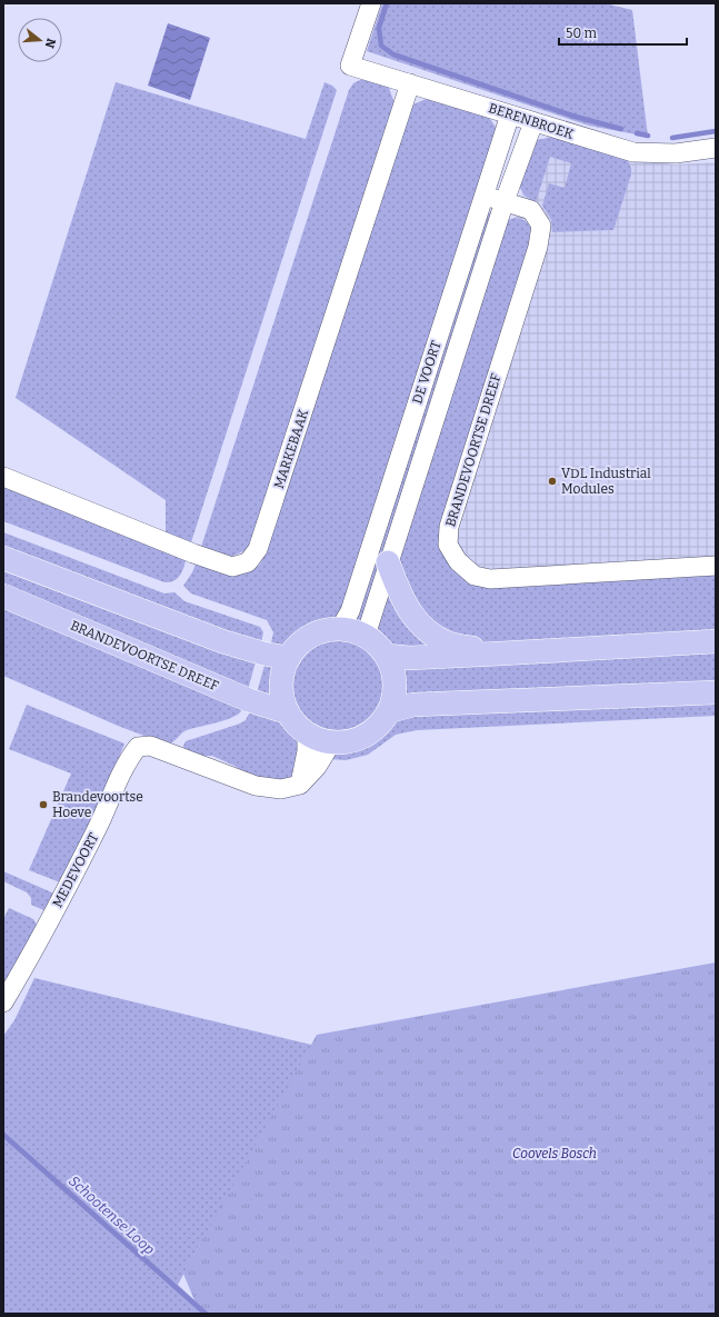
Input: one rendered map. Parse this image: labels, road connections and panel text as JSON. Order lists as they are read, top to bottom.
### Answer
{
  "streets": {
    "main road": ["BRANDEVOORTSE DREEF"],
    "street": [
      "BERENBROEK",
      "DE VOORT",
      "MARKEBAAK",
      "MEDEVOORT"
    ]
  },
  "crossings": [
    ["BERENBROEK", "DE VOORT"],
    ["BERENBROEK", "MARKEBAAK"],
    ["DE VOORT", "BRANDEVOORTSE DREEF"]
  ],
  "water": ["Schootense Loop"],
  "parks": ["Coovels Bosch"],
  "places": ["VDL Industrial Modules", "Brandevoortse Hoeve"],
  "scale_bar": "50 m",
  "north": "right"
}
